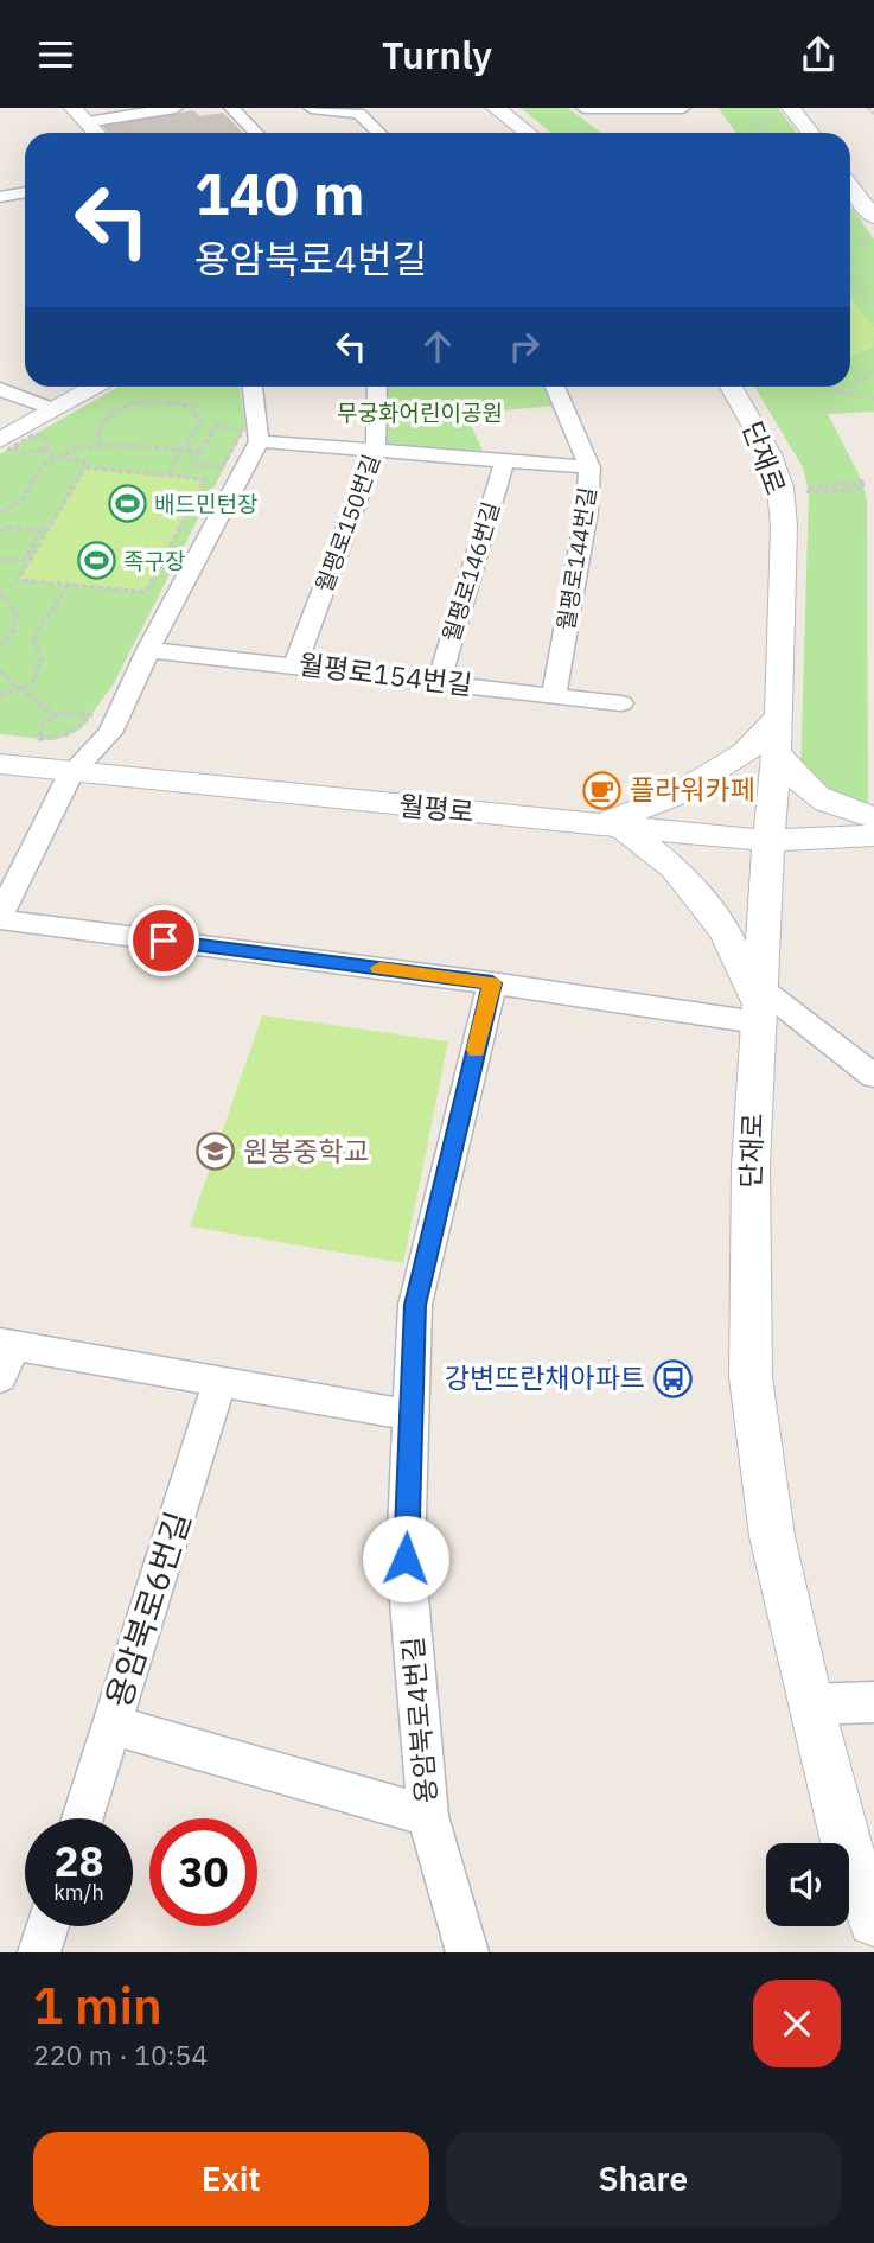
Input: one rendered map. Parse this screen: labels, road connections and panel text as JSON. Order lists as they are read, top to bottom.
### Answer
{
  "streets": {
    "street": [
      "단재로",
      "월평로150번길",
      "월평로144번길",
      "월평로146번길",
      "월평로154번길",
      "월평로",
      "용암북로6번길",
      "용암북로4번길"
    ]
  },
  "crossings": [
    ["단재로", "월평로"],
    ["월평로150번길", "월평로154번길"],
    ["월평로144번길", "월평로154번길"],
    ["월평로146번길", "월평로154번길"],
    ["용암북로6번길", "용암북로4번길"]
  ],
  "parks": ["무궁화어린이공원"],
  "places": {
    "sports": ["배드민턴장", "족구장"],
    "cafe": ["플라워카페"],
    "school or university": ["원봉중학교"],
    "bus stop": ["강변뜨란채아파트"]
  },
  "page": {
    "header": "Turnly",
    "turn": ["140 m", "용암북로4번길"],
    "speed": "28 km/h",
    "limit": "30",
    "heading": ["1 min", "220 m · 10:54"],
    "buttons": ["Exit", "Share"]
  }
}
